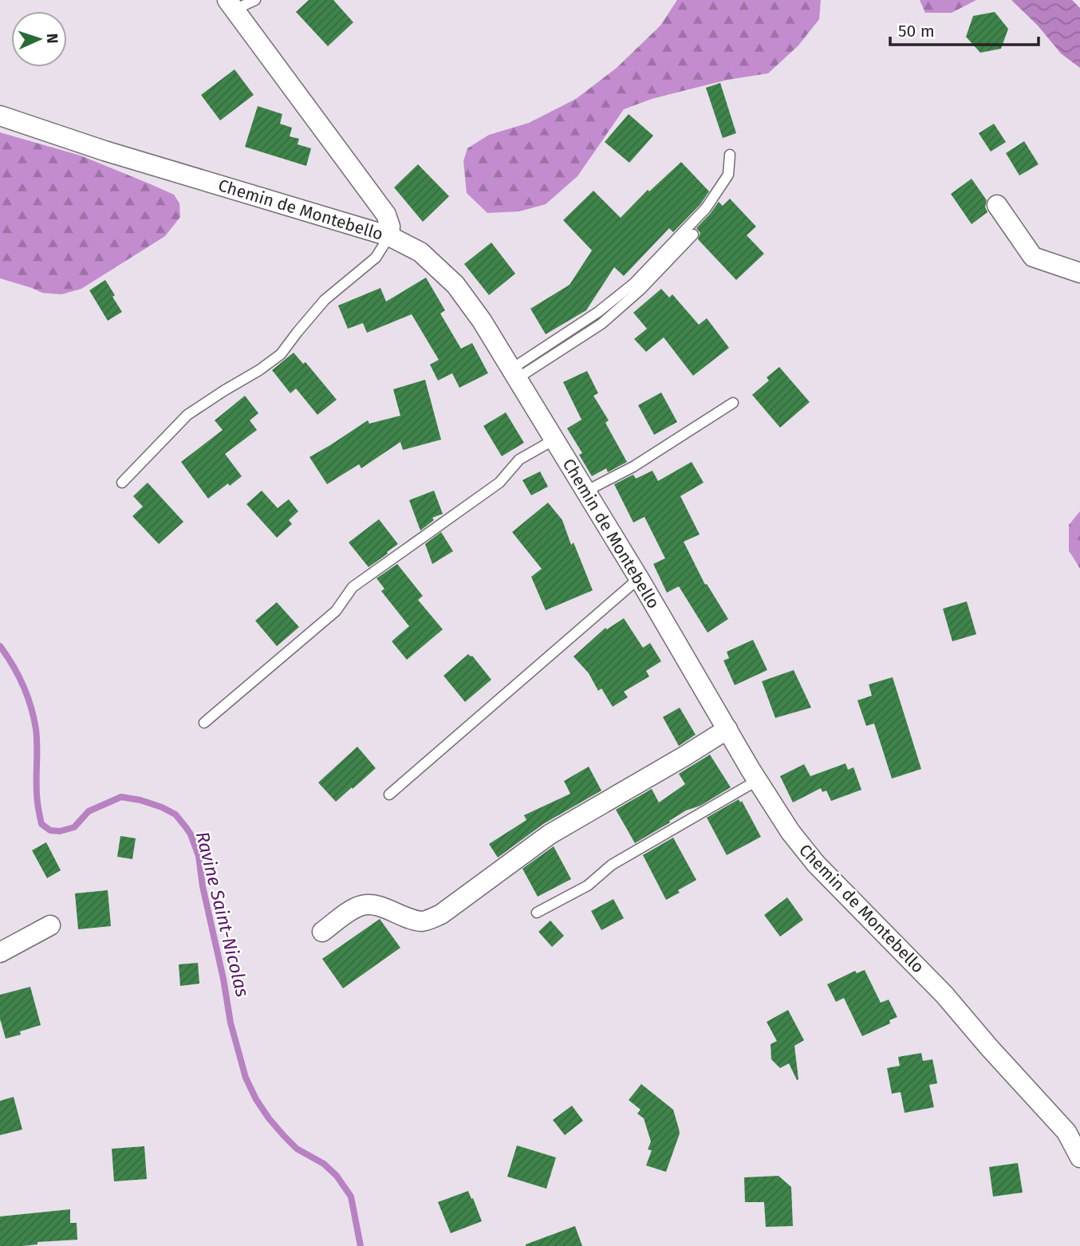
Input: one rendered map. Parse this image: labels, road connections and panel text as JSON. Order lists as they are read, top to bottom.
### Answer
{
  "streets": {
    "street": ["Chemin de Montebello"]
  },
  "water": ["Ravine Saint-Nicolas"],
  "scale_bar": "50 m",
  "north": "right"
}
